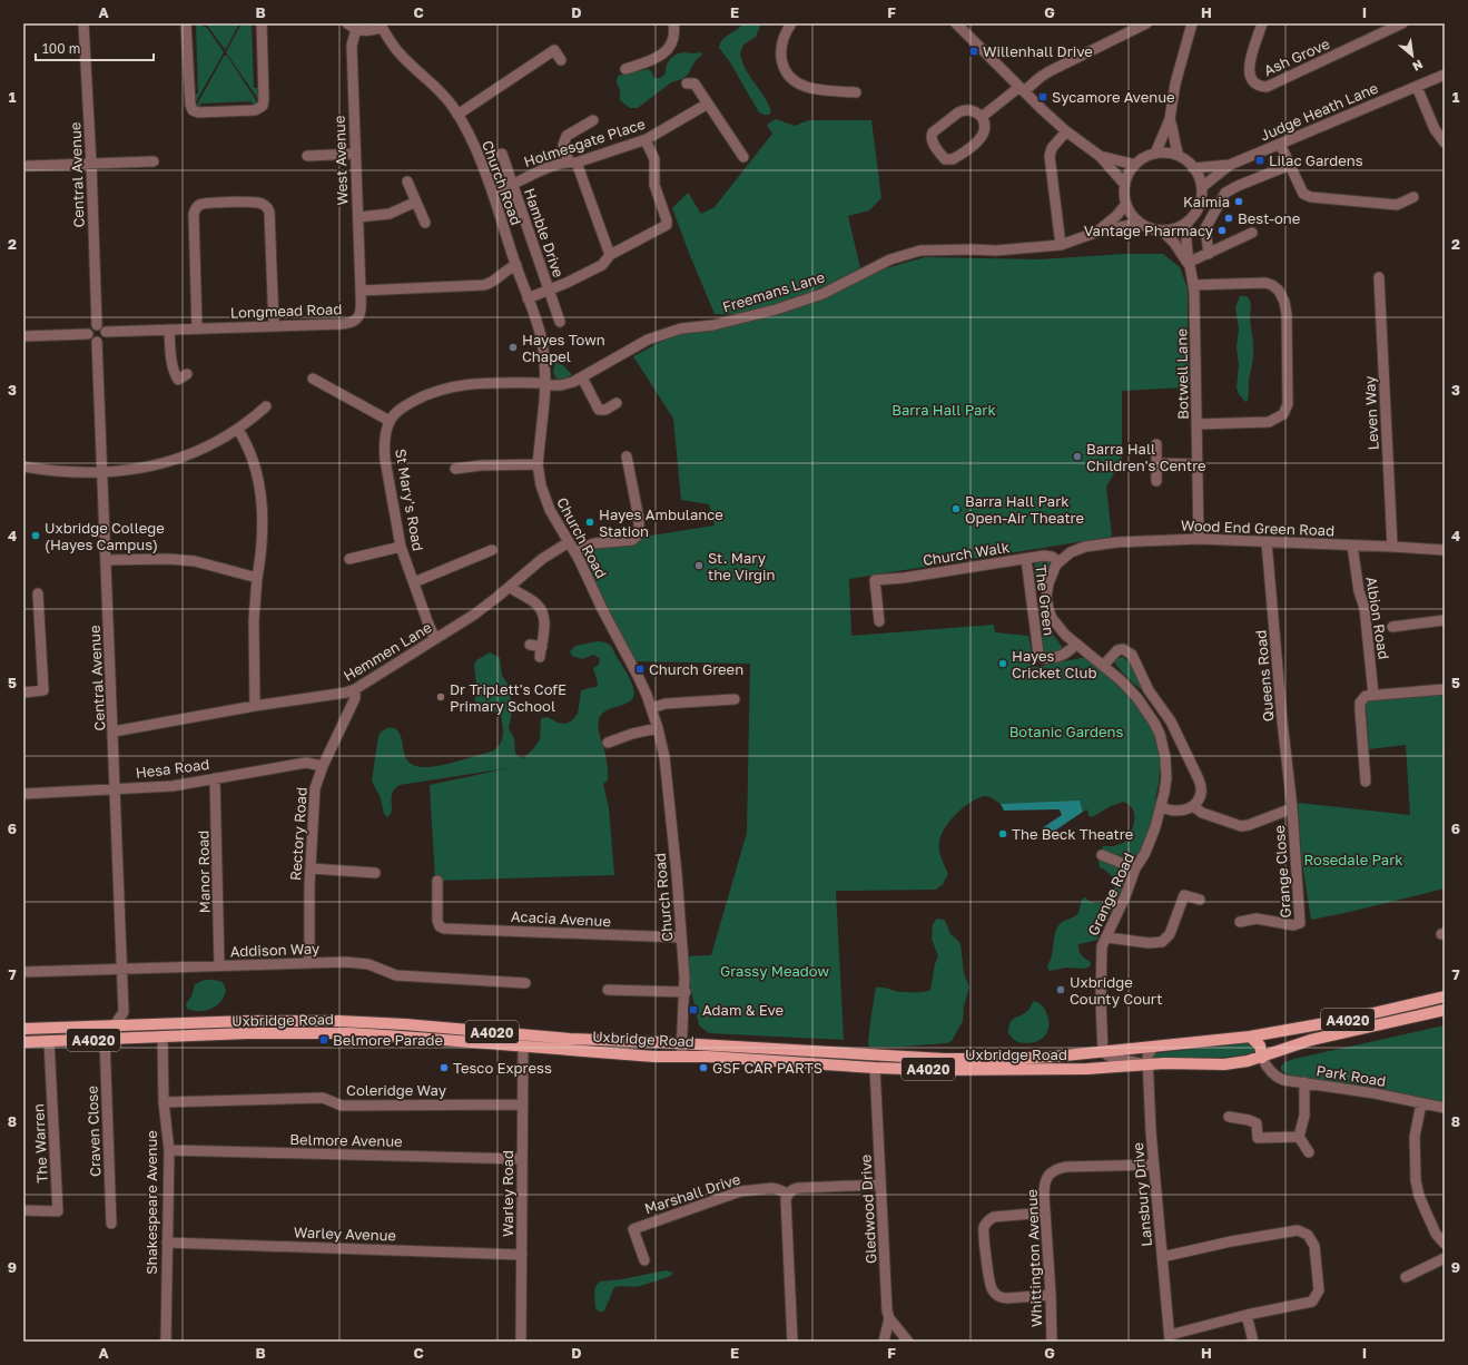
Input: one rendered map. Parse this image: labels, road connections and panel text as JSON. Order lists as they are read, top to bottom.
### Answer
{
  "streets": {
    "main road": ["Uxbridge Road", "A4020"],
    "street": [
      "Ash Grove",
      "Judge Heath Lane",
      "Holmesgate Place",
      "West Avenue",
      "Central Avenue",
      "Church Road",
      "Hamble Drive",
      "Freemans Lane",
      "Longmead Road",
      "Botwell Lane",
      "Leven Way",
      "St Mary's Road",
      "Wood End Green Road",
      "Church Walk",
      "The Green",
      "Albion Road",
      "Hemmen Lane",
      "Queens Road",
      "Hesa Road",
      "Rectory Road",
      "Manor Road",
      "Grange Close",
      "Grange Road",
      "Acacia Avenue",
      "Addison Way",
      "Park Road",
      "Coleridge Way",
      "Craven Close",
      "Belmore Avenue",
      "The Warren",
      "Warley Road",
      "Marshall Drive",
      "Lansbury Drive",
      "Shakespeare Avenue",
      "Gledwood Drive",
      "Warley Avenue",
      "Whittington Avenue"
    ]
  },
  "crossings": [
    ["Judge Heath Lane", "Freemans Lane"],
    ["Judge Heath Lane", "Botwell Lane"],
    ["Holmesgate Place", "Church Road"],
    ["Holmesgate Place", "Hamble Drive"],
    ["West Avenue", "Longmead Road"],
    ["Central Avenue", "Longmead Road"],
    ["Central Avenue", "Hemmen Lane"],
    ["Central Avenue", "Hesa Road"],
    ["Central Avenue", "Addison Way"],
    ["Church Road", "Freemans Lane"],
    ["Church Road", "Longmead Road"],
    ["Church Road", "Hemmen Lane"],
    ["Church Road", "Acacia Avenue"],
    ["Church Road", "Uxbridge Road"],
    ["Freemans Lane", "Botwell Lane"],
    ["Botwell Lane", "Wood End Green Road"],
    ["Leven Way", "Wood End Green Road"],
    ["St Mary's Road", "Hemmen Lane"],
    ["Wood End Green Road", "Church Walk"],
    ["Wood End Green Road", "Albion Road"],
    ["Wood End Green Road", "Queens Road"],
    ["Wood End Green Road", "Grange Road"],
    ["Church Walk", "The Green"],
    ["Church Walk", "Grange Road"],
    ["The Green", "Grange Road"],
    ["Hemmen Lane", "Rectory Road"],
    ["Queens Road", "Grange Close"],
    ["Hesa Road", "Rectory Road"],
    ["Hesa Road", "Manor Road"],
    ["Rectory Road", "Addison Way"],
    ["Manor Road", "Addison Way"],
    ["Grange Road", "Uxbridge Road"],
    ["Uxbridge Road", "Park Road"],
    ["Uxbridge Road", "Craven Close"],
    ["Uxbridge Road", "The Warren"],
    ["Uxbridge Road", "Warley Road"],
    ["Uxbridge Road", "Lansbury Drive"],
    ["Uxbridge Road", "Shakespeare Avenue"],
    ["Uxbridge Road", "Gledwood Drive"],
    ["Coleridge Way", "Warley Road"],
    ["Coleridge Way", "Shakespeare Avenue"],
    ["Belmore Avenue", "Warley Road"],
    ["Belmore Avenue", "Shakespeare Avenue"],
    ["Warley Road", "Warley Avenue"],
    ["Lansbury Drive", "Whittington Avenue"],
    ["Shakespeare Avenue", "Warley Avenue"]
  ],
  "parks": [
    "Barra Hall Park",
    "Botanic Gardens",
    "Rosedale Park",
    "Grassy Meadow"
  ],
  "places": {
    "transit": [
      "Willenhall Drive",
      "Sycamore Avenue",
      "Lilac Gardens",
      "Church Green",
      "Adam & Eve",
      "Belmore Parade"
    ],
    "other": [
      "Kaimia",
      "Best-one",
      "Vantage Pharmacy",
      "Hayes Town Chapel",
      "Barra Hall Children's Centre",
      "Barra Hall Park Open-Air Theatre",
      "Hayes Ambulance Station",
      "Uxbridge College (Hayes Campus)",
      "St. Mary the Virgin",
      "Hayes Cricket Club",
      "Dr Triplett's CofE Primary School",
      "The Beck Theatre",
      "Uxbridge County Court",
      "Tesco Express",
      "GSF CAR PARTS"
    ]
  },
  "scale_bar": "100 m",
  "north": "bottom right",
  "grid": {
    "columns": [
      "A",
      "B",
      "C",
      "D",
      "E",
      "F",
      "G",
      "H",
      "I"
    ],
    "rows": [
      "1",
      "2",
      "3",
      "4",
      "5",
      "6",
      "7",
      "8",
      "9"
    ]
  }
}
